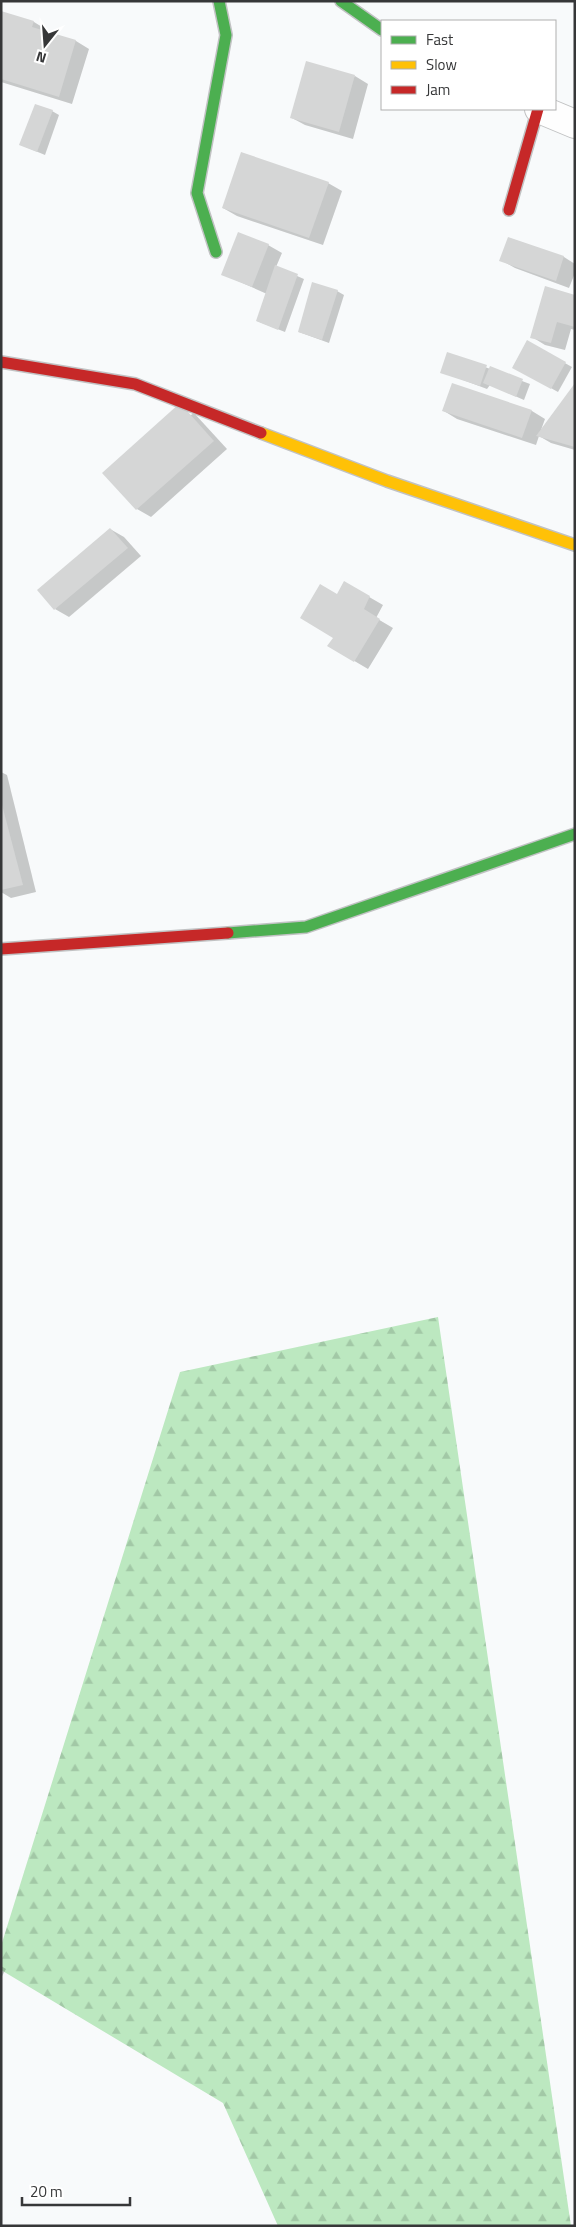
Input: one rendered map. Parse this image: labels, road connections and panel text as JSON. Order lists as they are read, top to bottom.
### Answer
{
  "legend": ["Fast", "Slow", "Jam"],
  "scale_bar": "20 m",
  "north": "bottom"
}
